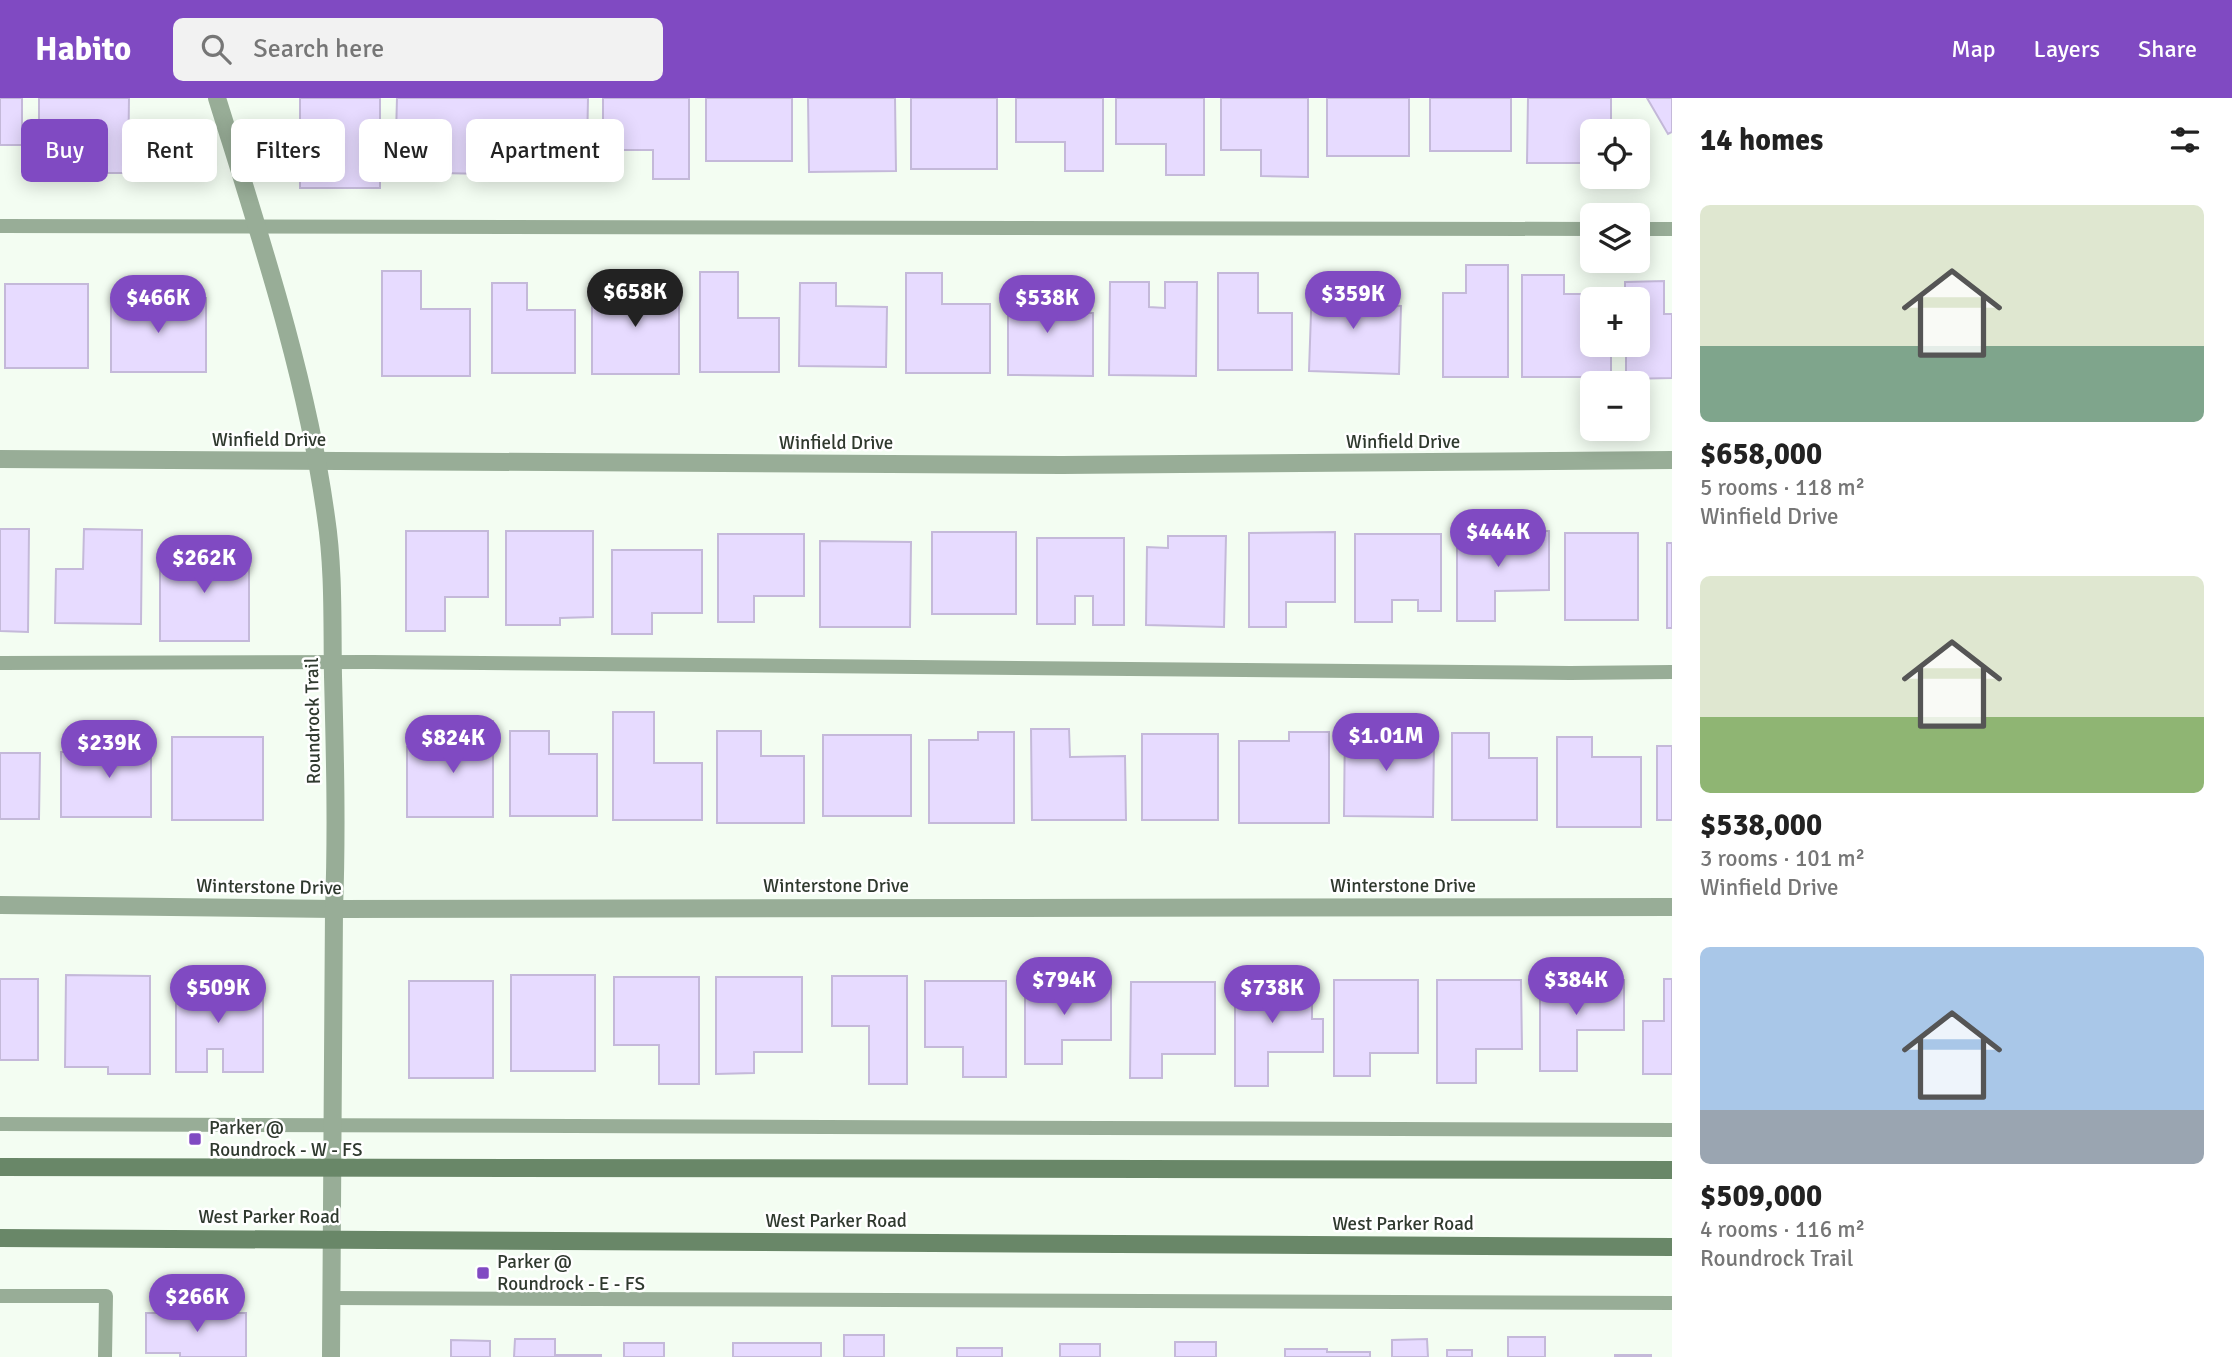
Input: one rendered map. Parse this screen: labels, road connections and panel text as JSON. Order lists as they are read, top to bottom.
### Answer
{
  "streets": {
    "main road": ["West Parker Road"],
    "street": ["Winfield Drive", "Roundrock Trail", "Winterstone Drive"]
  },
  "crossings": [
    ["Winfield Drive", "Roundrock Trail"],
    ["Roundrock Trail", "Winterstone Drive"],
    ["Roundrock Trail", "West Parker Road"]
  ],
  "places": {
    "transit": ["Parker @ Roundrock - W - FS", "Parker @ Roundrock - E - FS"]
  },
  "page": {
    "header": "Habito",
    "search": "Search here",
    "nav": ["Map", "Layers", "Share"],
    "heading": "14 homes",
    "map_buttons": ["+", "−"],
    "chip": [
      "Buy",
      "Rent",
      "Filters",
      "New",
      "Apartment"
    ],
    "list": [
      {
        "name": "$658,000",
        "note": "5 rooms · 118 m² · Winfield Drive"
      },
      {
        "name": "$538,000",
        "note": "3 rooms · 101 m² · Winfield Drive"
      },
      {
        "name": "$509,000",
        "note": "4 rooms · 116 m² · Roundrock Trail"
      }
    ],
    "price": [
      "$658K",
      "$359K",
      "$466K",
      "$538K",
      "$444K",
      "$262K",
      "$1.01M",
      "$824K",
      "$239K",
      "$794K",
      "$384K",
      "$509K",
      "$738K",
      "$266K"
    ]
  }
}
